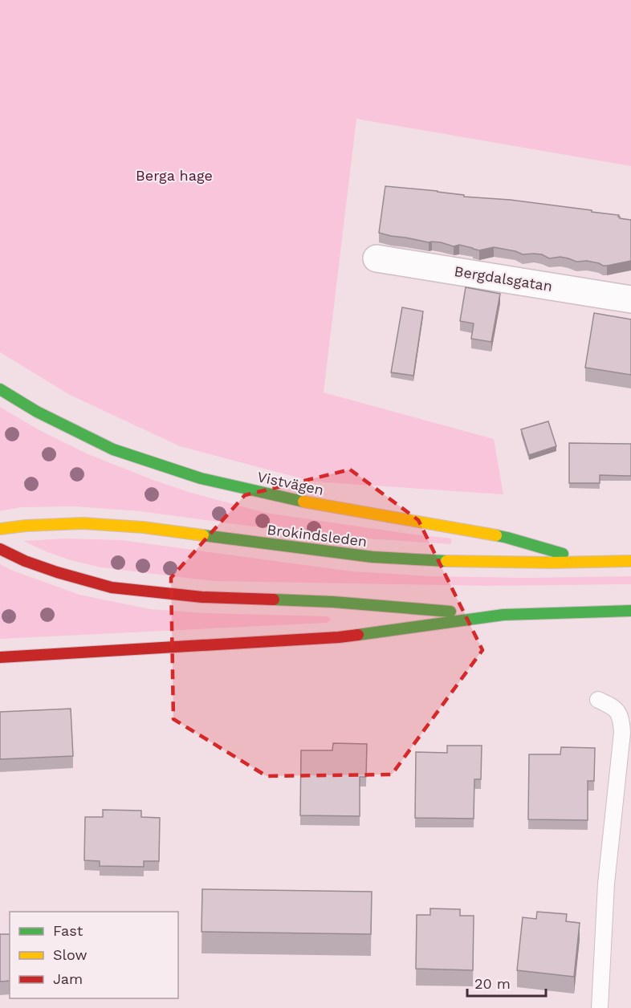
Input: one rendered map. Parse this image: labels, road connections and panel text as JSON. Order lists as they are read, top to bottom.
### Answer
{
  "streets": {
    "main road": ["Vistvägen", "Brokindsleden"],
    "street": ["Bergdalsgatan"]
  },
  "crossings": [
    ["Vistvägen", "Brokindsleden"]
  ],
  "parks": ["Berga hage"],
  "legend": ["Fast", "Slow", "Jam"],
  "scale_bar": "20 m"
}
